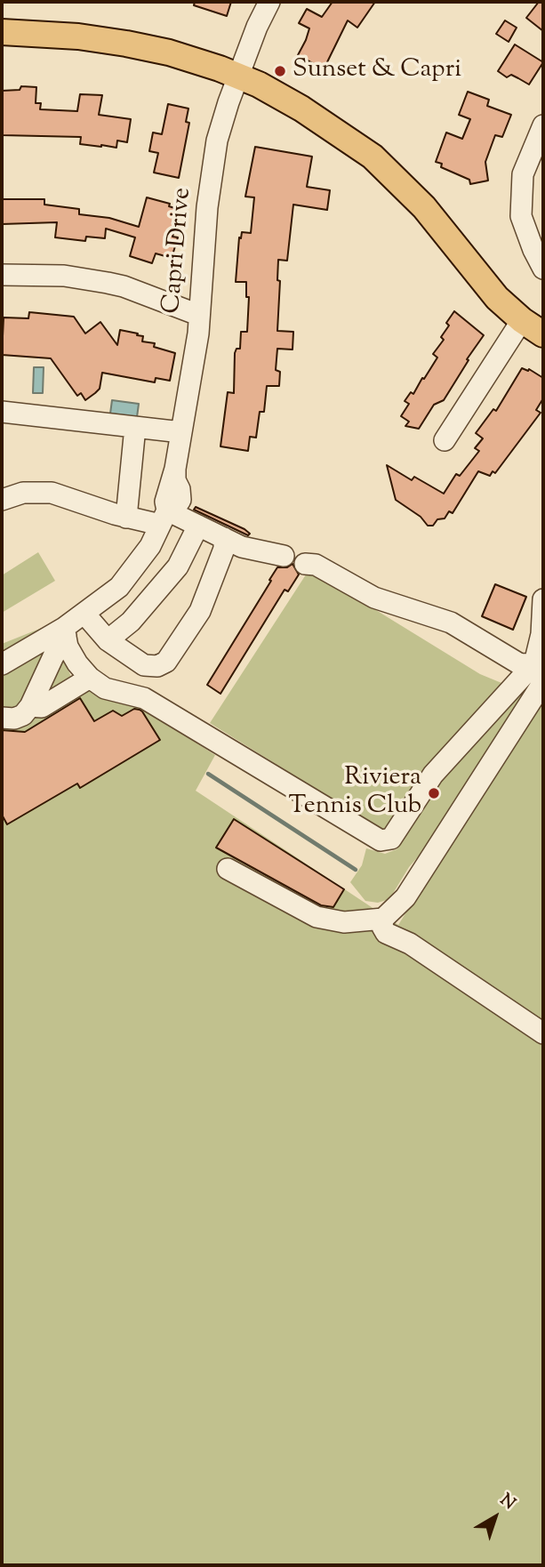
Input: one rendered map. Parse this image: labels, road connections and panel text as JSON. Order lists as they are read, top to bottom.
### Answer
{
  "streets": {
    "street": ["Capri Drive"]
  },
  "places": ["Sunset & Capri", "Riviera Tennis Club"],
  "north": "top right"
}
